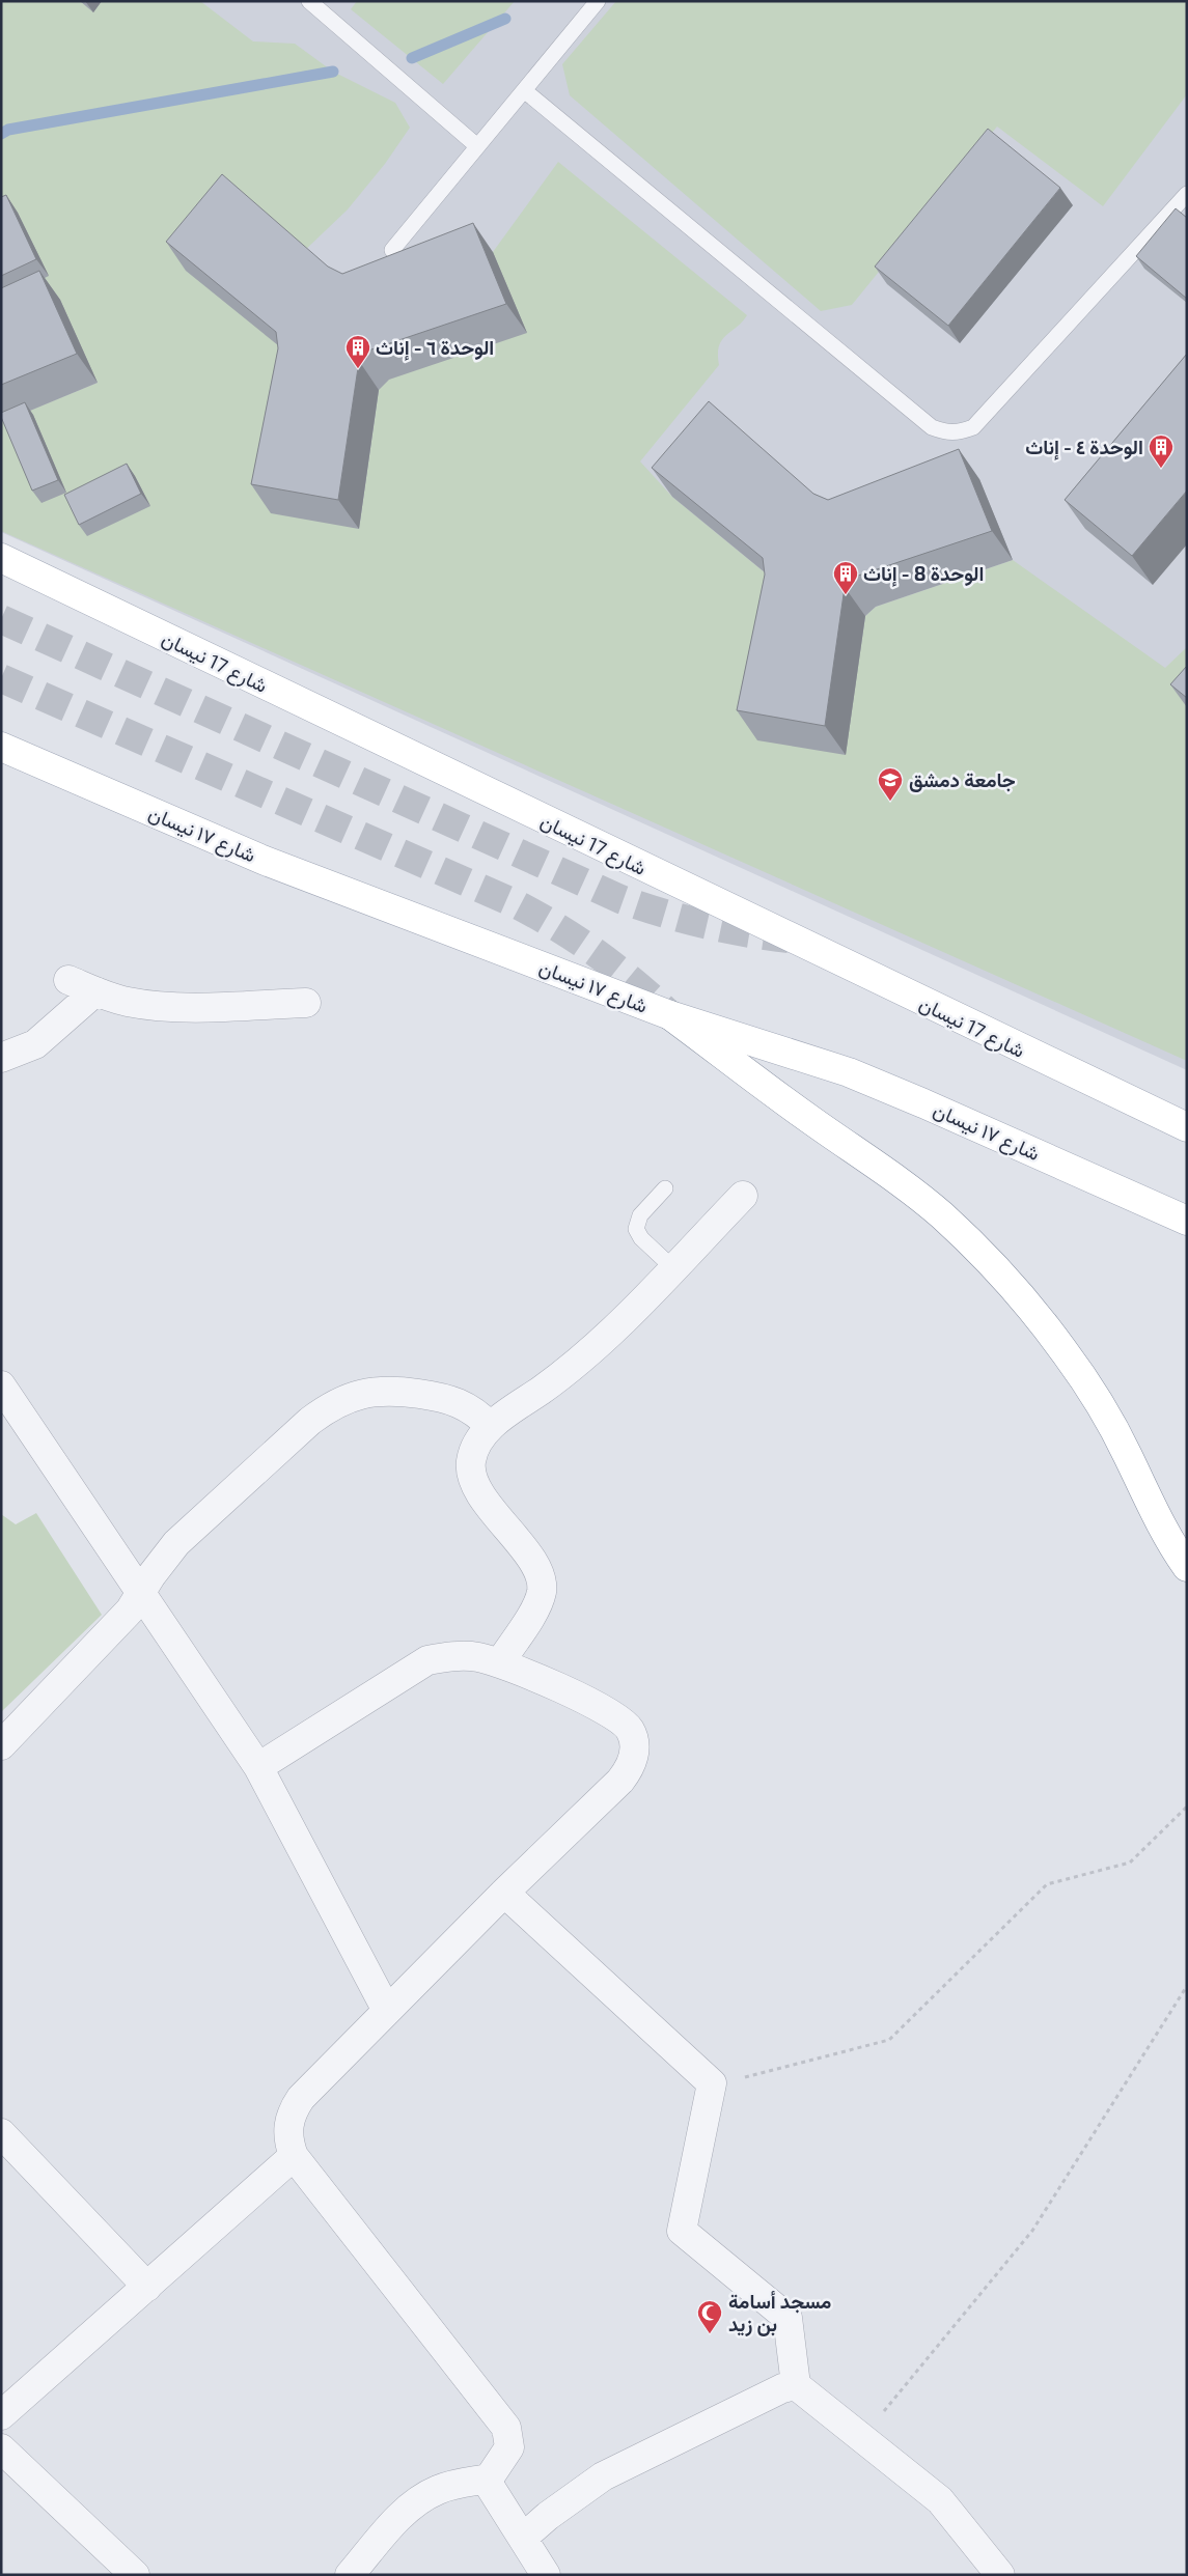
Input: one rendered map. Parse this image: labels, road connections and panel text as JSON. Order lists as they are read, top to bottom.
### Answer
{
  "streets": {
    "main road": ["شارع 17 نيسان", "شارع ١٧ نيسان"]
  },
  "places": {
    "building": ["الوحدة ٦ - إناث", "الوحدة ٤ - إناث", "الوحدة 8 - إناث"],
    "school or university": ["جامعة دمشق"],
    "mosque": ["مسجد أسامة بن زيد"]
  }
}
